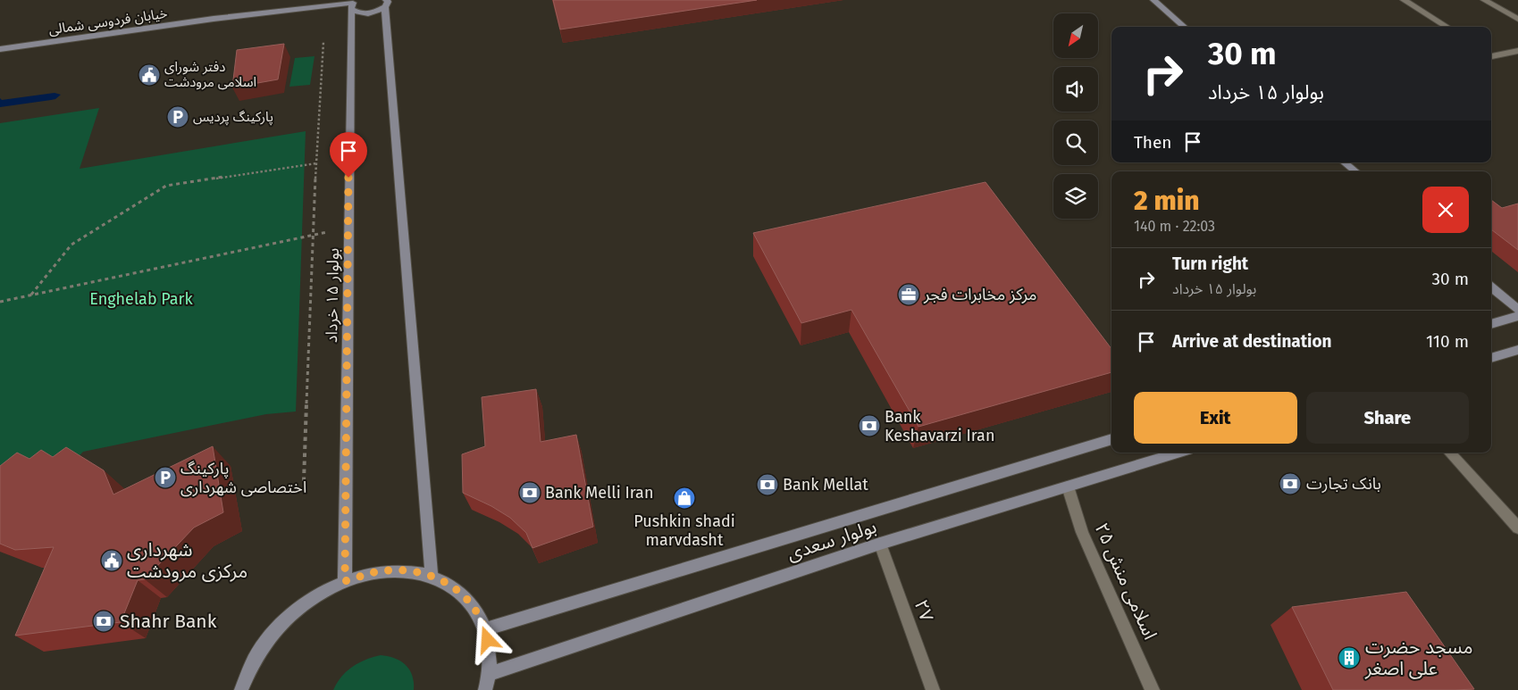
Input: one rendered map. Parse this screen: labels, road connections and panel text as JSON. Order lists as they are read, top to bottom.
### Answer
{
  "streets": {
    "main road": ["خیابان فردوسی شمالی", "بولوار ۱۵ خرداد", "بولوار سعدی"],
    "street": ["اسلامی منش ۲۵", "۲۷"]
  },
  "crossings": [
    ["خیابان فردوسی شمالی", "بولوار ۱۵ خرداد"],
    ["بولوار سعدی", "اسلامی منش ۲۵"],
    ["بولوار سعدی", "۲۷"]
  ],
  "parks": ["Enghelab Park"],
  "places": {
    "public building": ["دفتر شورای اسلامی مرودشت", "شهرداری مرکزی مرودشت"],
    "parking": ["پارکینگ پردیس", "پارکینگ اختصاصی شهرداری"],
    "office": ["مرکز مخابرات فجر"],
    "bank": [
      "Bank Keshavarzi Iran",
      "بانک تجارت",
      "Bank Mellat",
      "Bank Melli Iran",
      "Shahr Bank"
    ],
    "shop": ["Pushkin shadi marvdasht"],
    "building": ["مسجد حضرت علی اصغر"]
  },
  "north": "bottom left",
  "page": {
    "turn": ["30 m", "بولوار ۱۵ خرداد"],
    "then": "Then",
    "heading": ["2 min", "140 m · 22:03"],
    "list": [
      {
        "name": "Turn right",
        "note": "بولوار ۱۵ خرداد",
        "value": "30 m"
      },
      {
        "name": "Arrive at destination",
        "value": "110 m"
      }
    ],
    "buttons": ["Exit", "Share"]
  }
}
